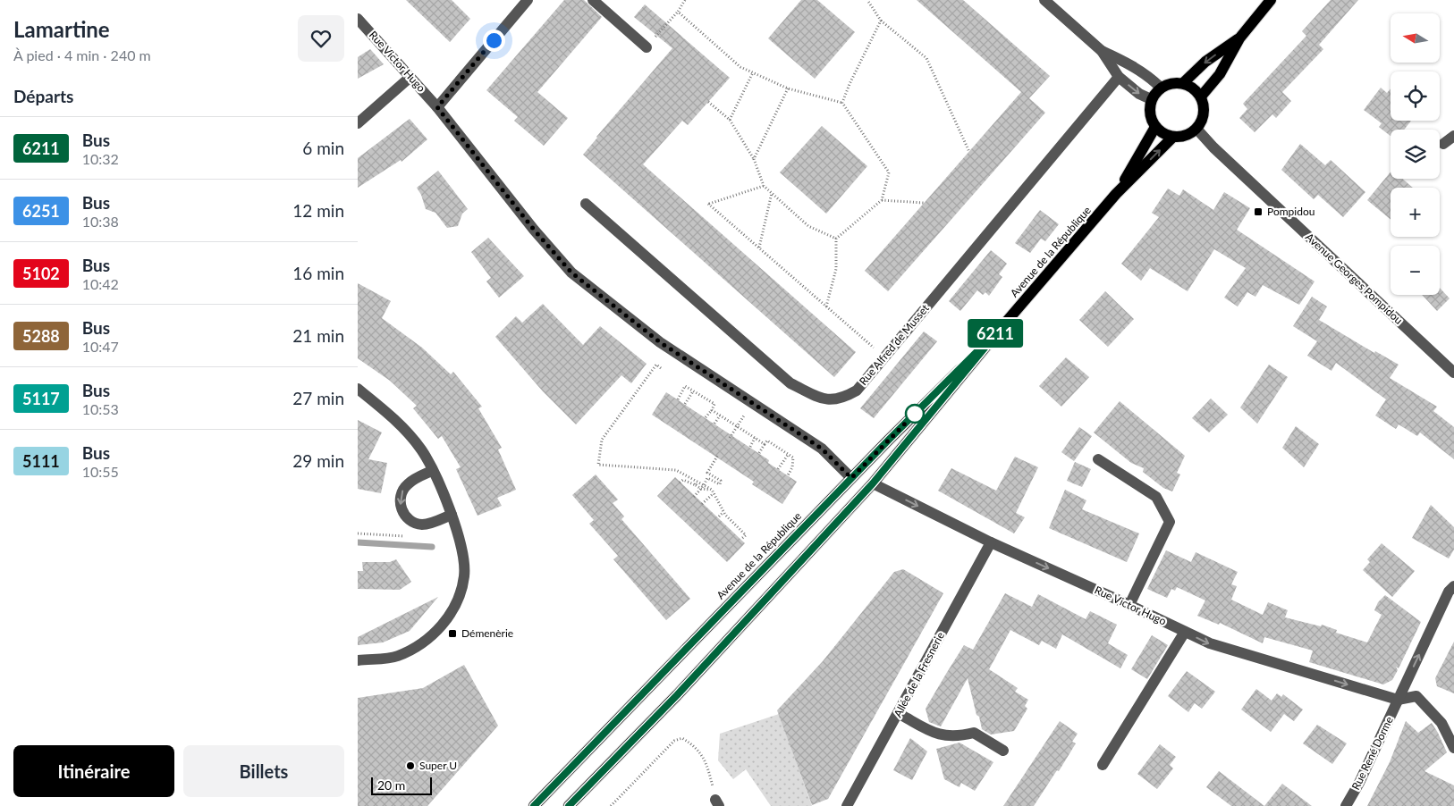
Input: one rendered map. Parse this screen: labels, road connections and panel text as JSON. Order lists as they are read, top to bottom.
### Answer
{
  "streets": {
    "main road": ["Avenue de la République"],
    "street": [
      "Rue Victor Hugo",
      "Avenue Georges Pompidou",
      "Rue Alfred de Musset",
      "Allée de la Fresnerie",
      "Rue René Dorme"
    ]
  },
  "crossings": [
    ["Rue Victor Hugo", "Avenue de la République"],
    ["Rue Victor Hugo", "Allée de la Fresnerie"],
    ["Rue Victor Hugo", "Rue René Dorme"],
    ["Avenue de la République", "Avenue Georges Pompidou"]
  ],
  "one_way": ["Rue Victor Hugo", "Rue René Dorme"],
  "places": {
    "transit": ["Pompidou", "Démenèrie"],
    "other": ["Super U"]
  },
  "lines": ["bus line 6211"],
  "scale_bar": "20 m",
  "north": "left",
  "page": {
    "heading": [
      ["Lamartine", "À pied · 4 min · 240 m"],
      "Départs"
    ],
    "on_map": "6211",
    "map_buttons": ["+", "−"],
    "list": [
      {
        "mark": "6211",
        "name": "Bus",
        "note": "10:32",
        "value": "6 min"
      },
      {
        "mark": "6251",
        "name": "Bus",
        "note": "10:38",
        "value": "12 min"
      },
      {
        "mark": "5102",
        "name": "Bus",
        "note": "10:42",
        "value": "16 min"
      },
      {
        "mark": "5288",
        "name": "Bus",
        "note": "10:47",
        "value": "21 min"
      },
      {
        "mark": "5117",
        "name": "Bus",
        "note": "10:53",
        "value": "27 min"
      },
      {
        "mark": "5111",
        "name": "Bus",
        "note": "10:55",
        "value": "29 min"
      }
    ],
    "buttons": ["Itinéraire", "Billets"],
    "scale": "20 m"
  }
}
